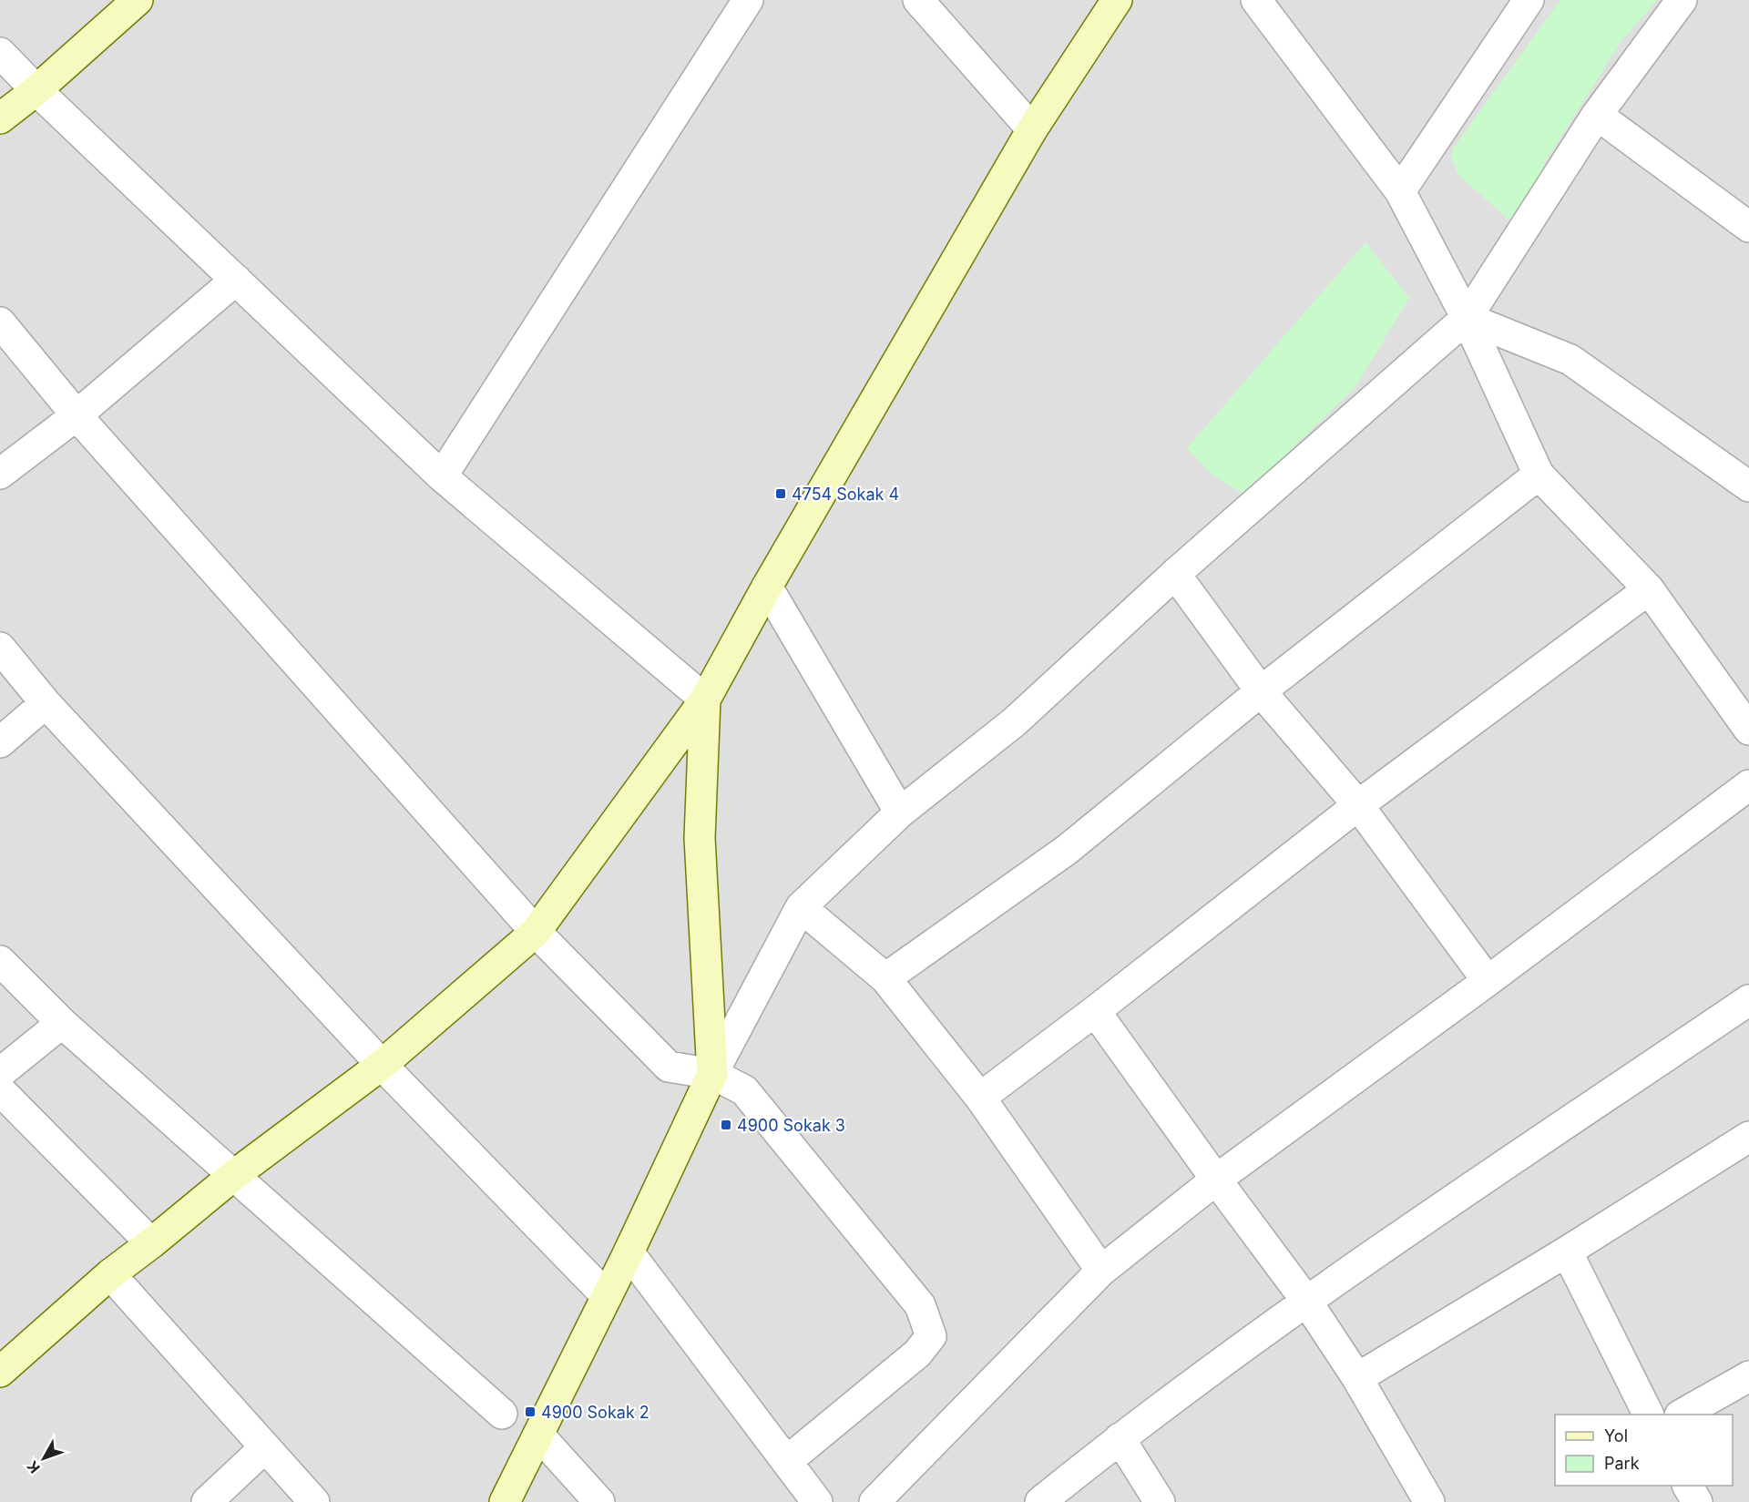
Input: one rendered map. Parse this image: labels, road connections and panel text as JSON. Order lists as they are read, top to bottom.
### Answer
{
  "places": {
    "transit": ["4754 Sokak 4", "4900 Sokak 3", "4900 Sokak 2"]
  },
  "legend": ["Yol", "Park"],
  "north": "bottom left"
}
